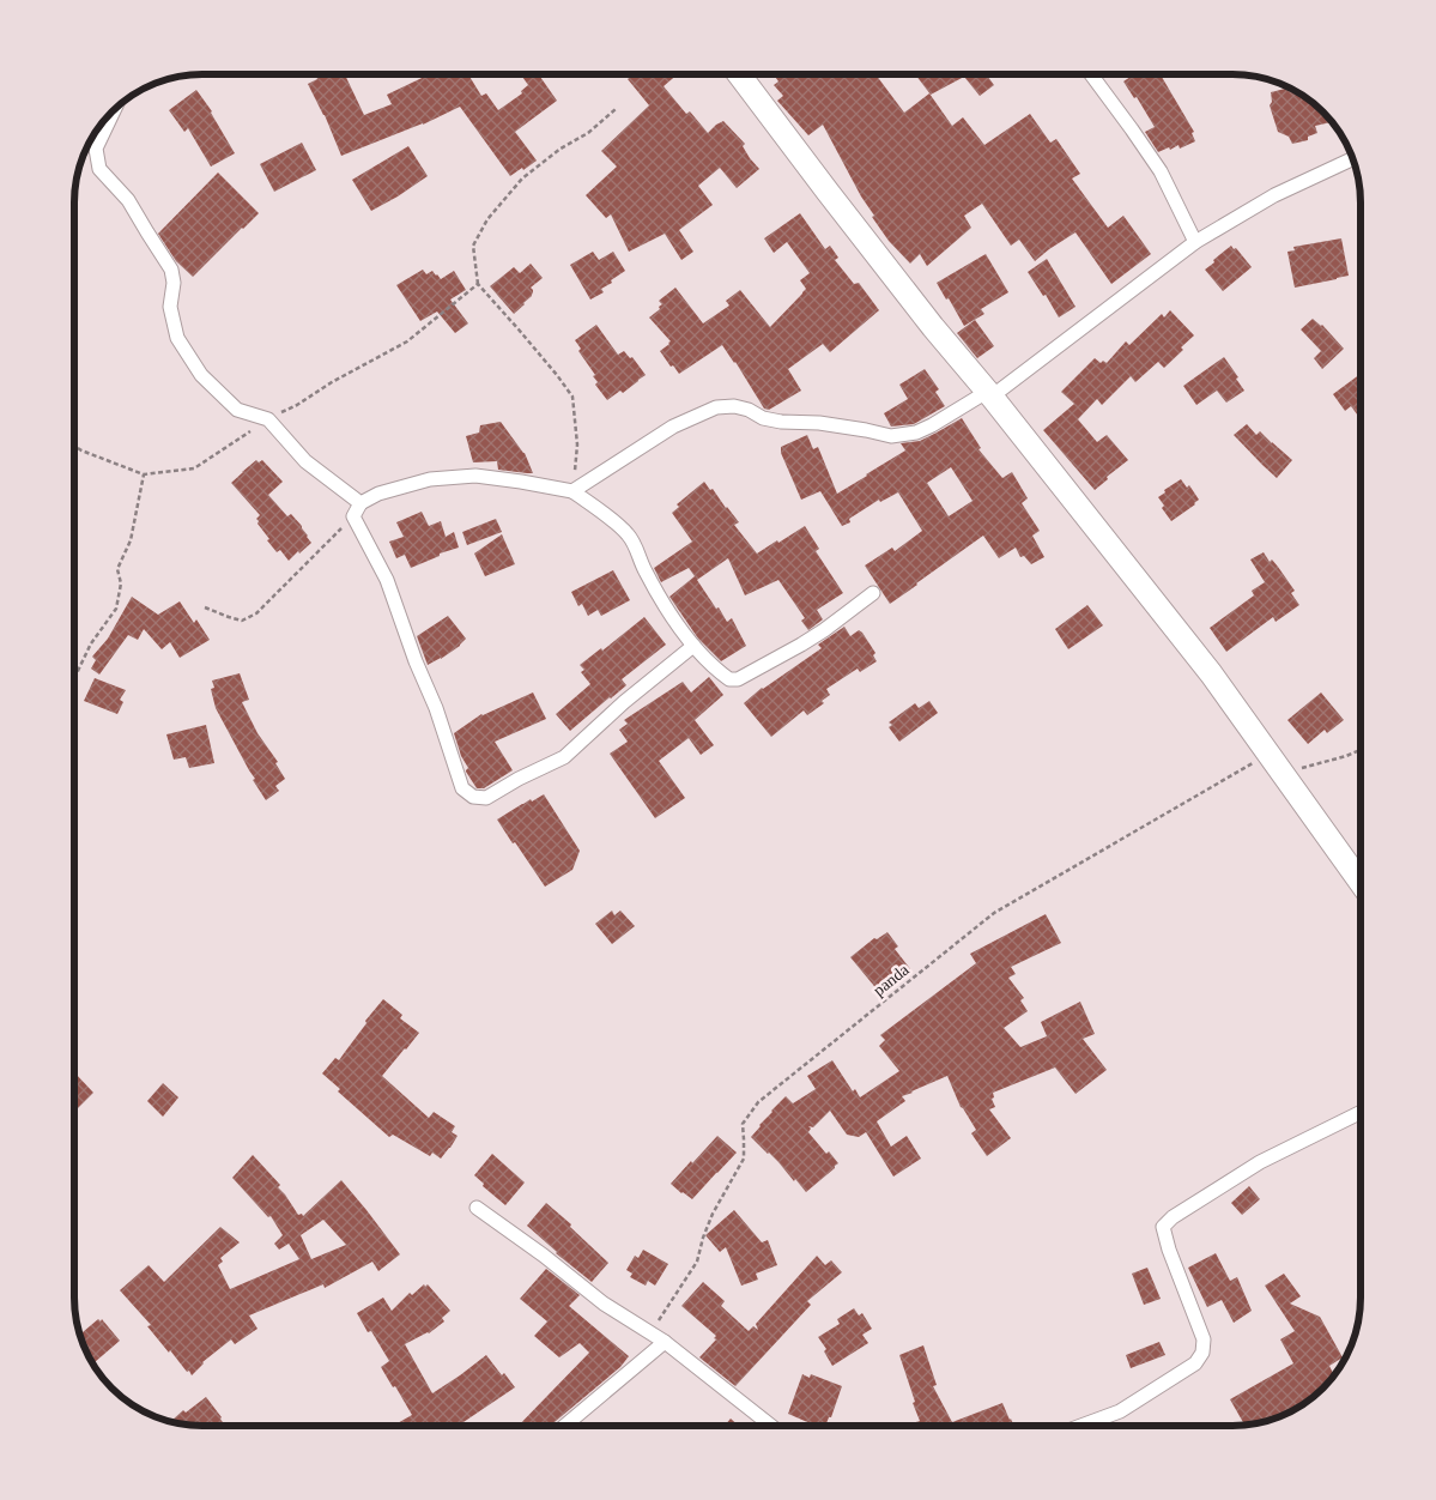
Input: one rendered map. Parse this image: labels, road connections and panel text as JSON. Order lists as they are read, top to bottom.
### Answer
{
  "streets": {
    "path": ["panda"]
  }
}
